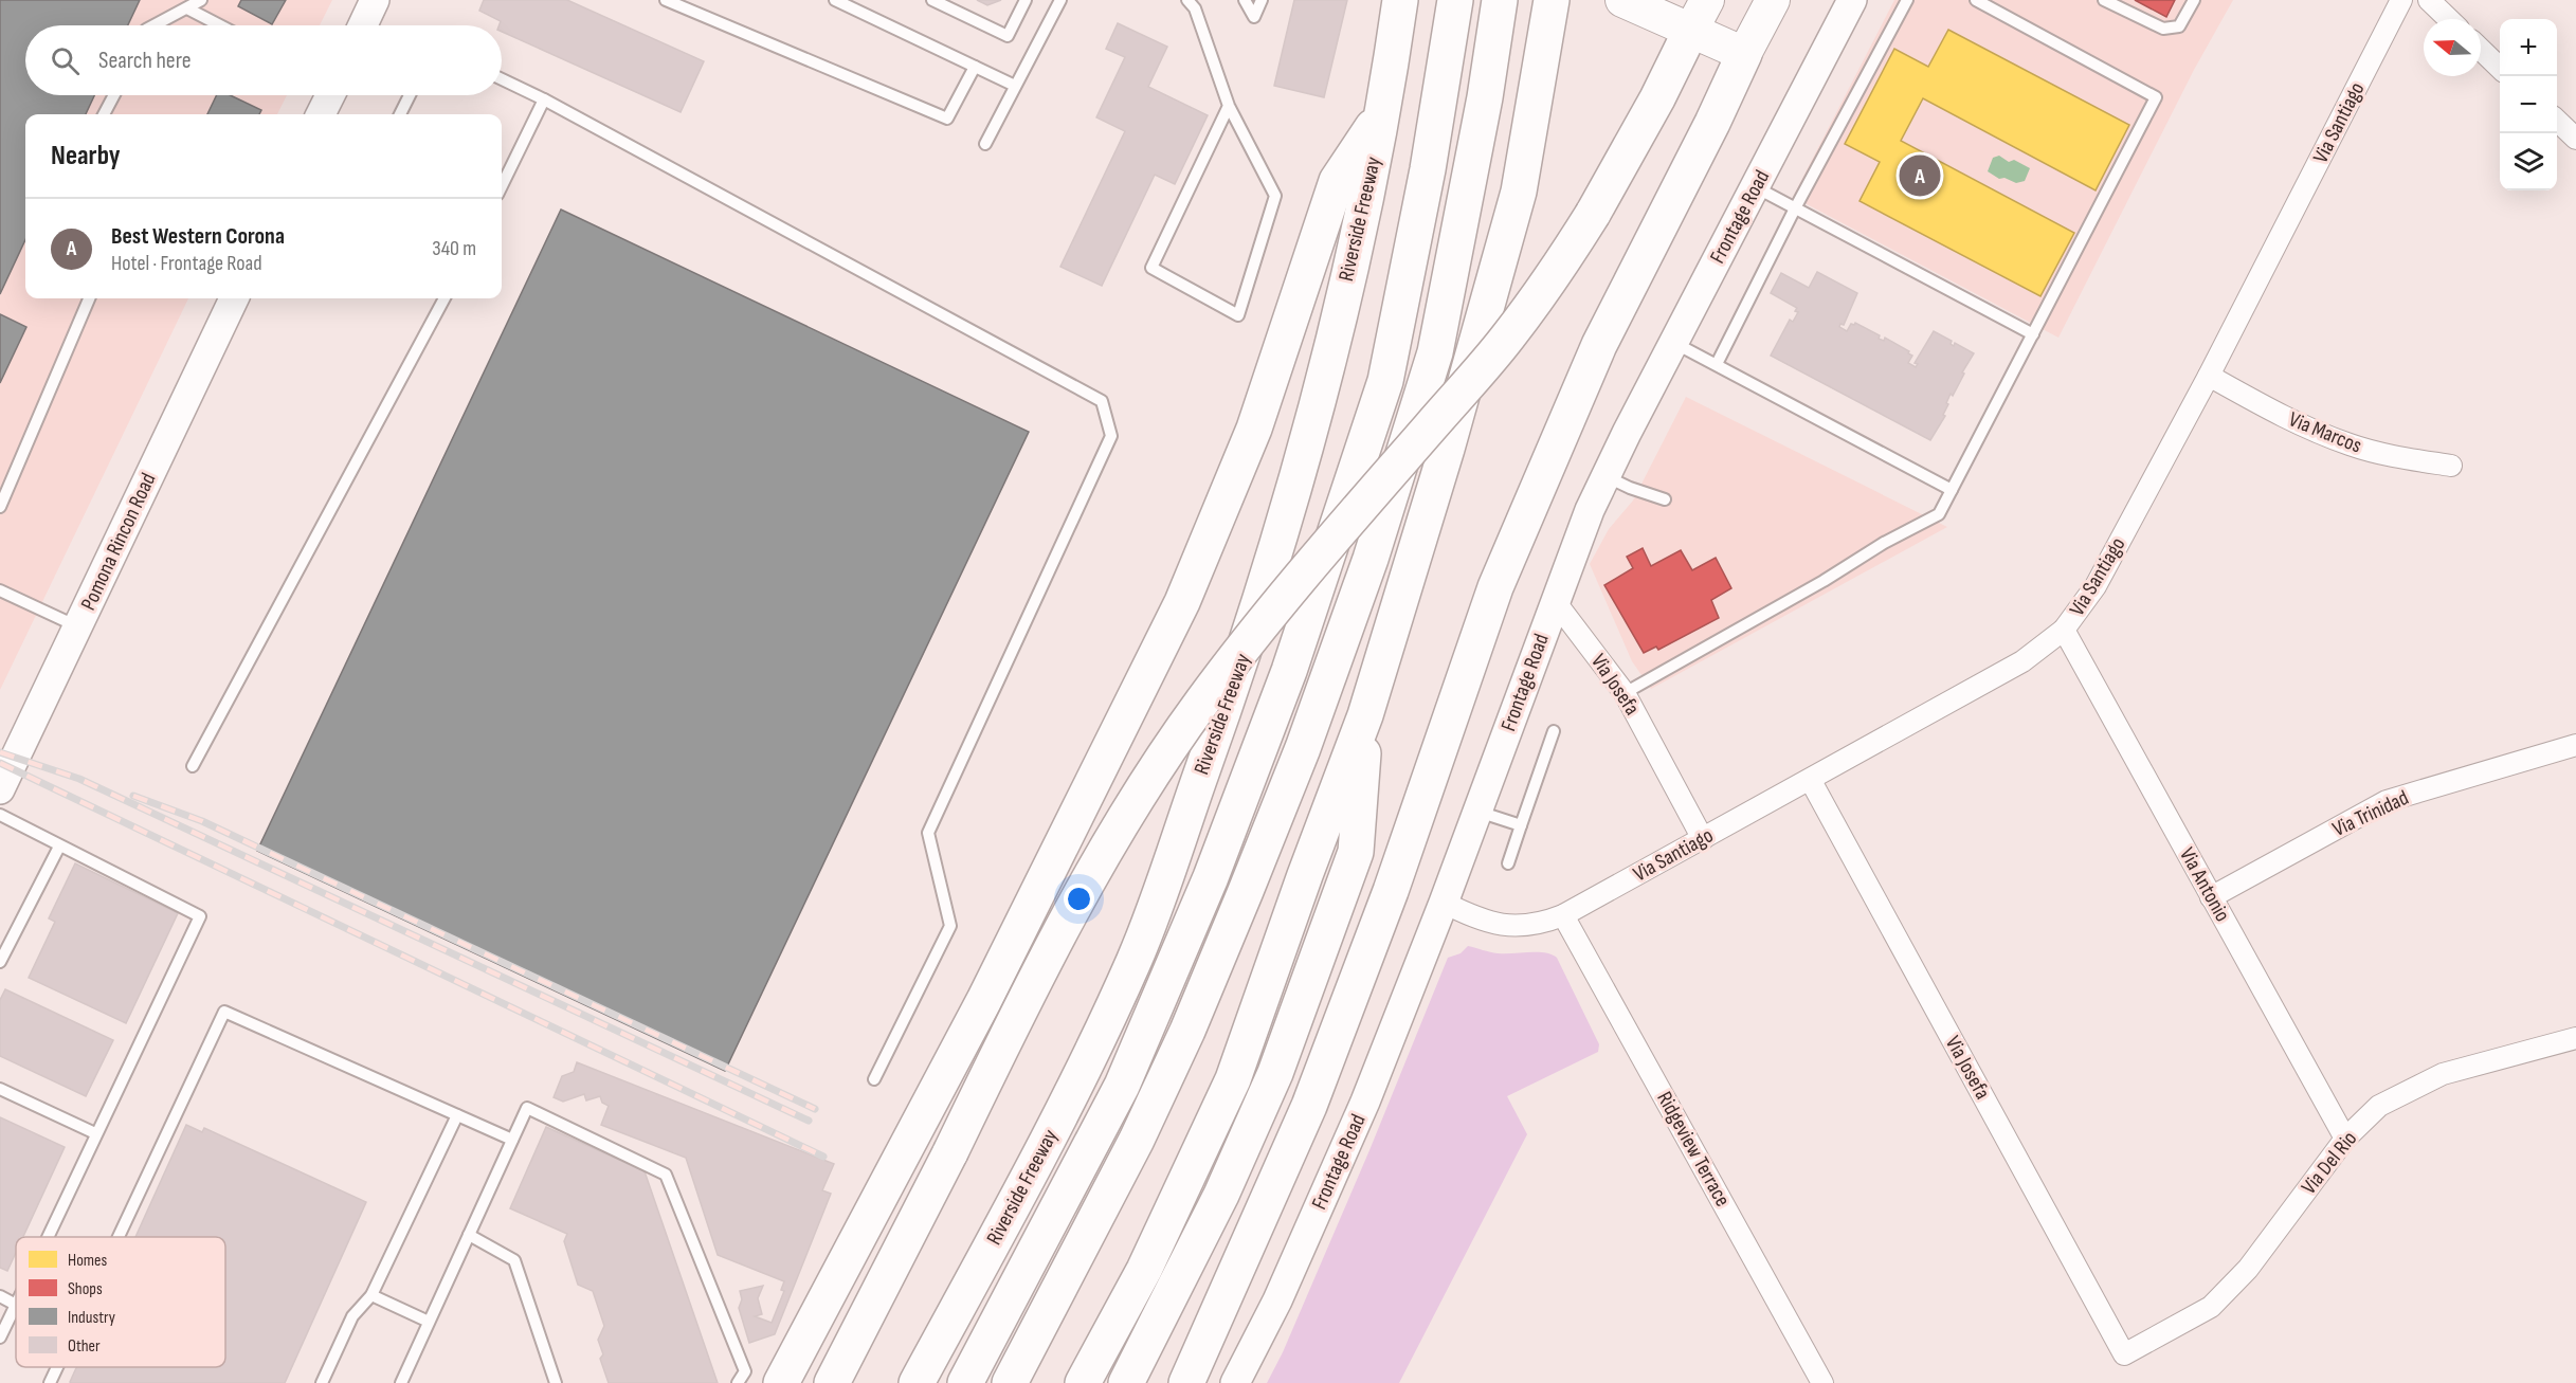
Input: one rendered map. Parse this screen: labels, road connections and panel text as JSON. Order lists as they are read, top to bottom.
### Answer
{
  "streets": {
    "highway": ["Riverside Freeway"],
    "main road": ["Frontage Road", "Pomona Rincon Road"],
    "street": [
      "Via Santiago",
      "Via Marcos",
      "Via Josefa",
      "Via Trinidad",
      "Via Antonio",
      "Ridgeview Terrace",
      "Via Del Rio"
    ]
  },
  "crossings": [
    ["Via Santiago", "Frontage Road"],
    ["Via Santiago", "Via Marcos"],
    ["Via Santiago", "Via Josefa"],
    ["Via Santiago", "Via Antonio"],
    ["Via Santiago", "Ridgeview Terrace"],
    ["Frontage Road", "Via Josefa"],
    ["Via Josefa", "Via Del Rio"],
    ["Via Trinidad", "Via Antonio"],
    ["Via Antonio", "Via Del Rio"]
  ],
  "legend": [
    "Homes",
    "Shops",
    "Industry",
    "Other"
  ],
  "north": "left",
  "page": {
    "map_buttons": ["+", "−"],
    "search": "Search here",
    "heading": "Nearby",
    "pins": "A",
    "list": [
      {
        "mark": "A",
        "name": "Best Western Corona",
        "note": "Hotel · Frontage Road",
        "value": "340 m"
      }
    ]
  }
}
